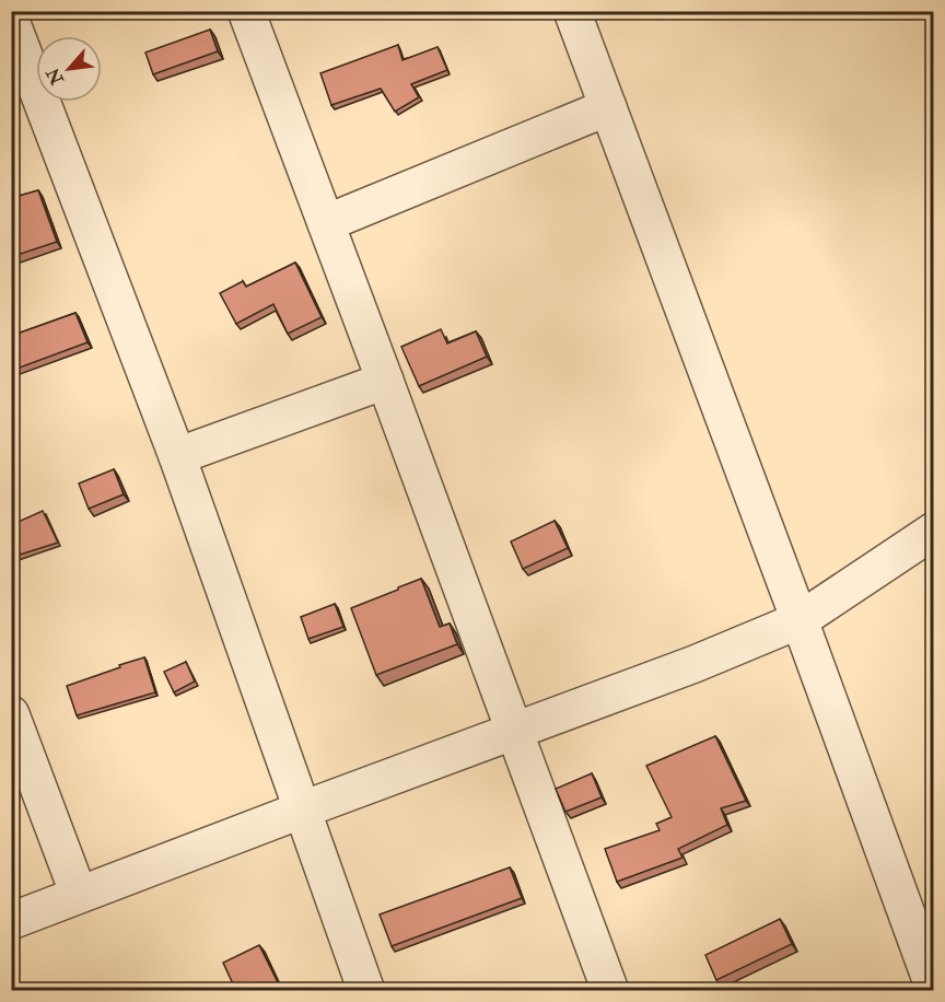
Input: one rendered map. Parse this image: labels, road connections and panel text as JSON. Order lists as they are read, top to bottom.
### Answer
{
  "north": "bottom left"
}
